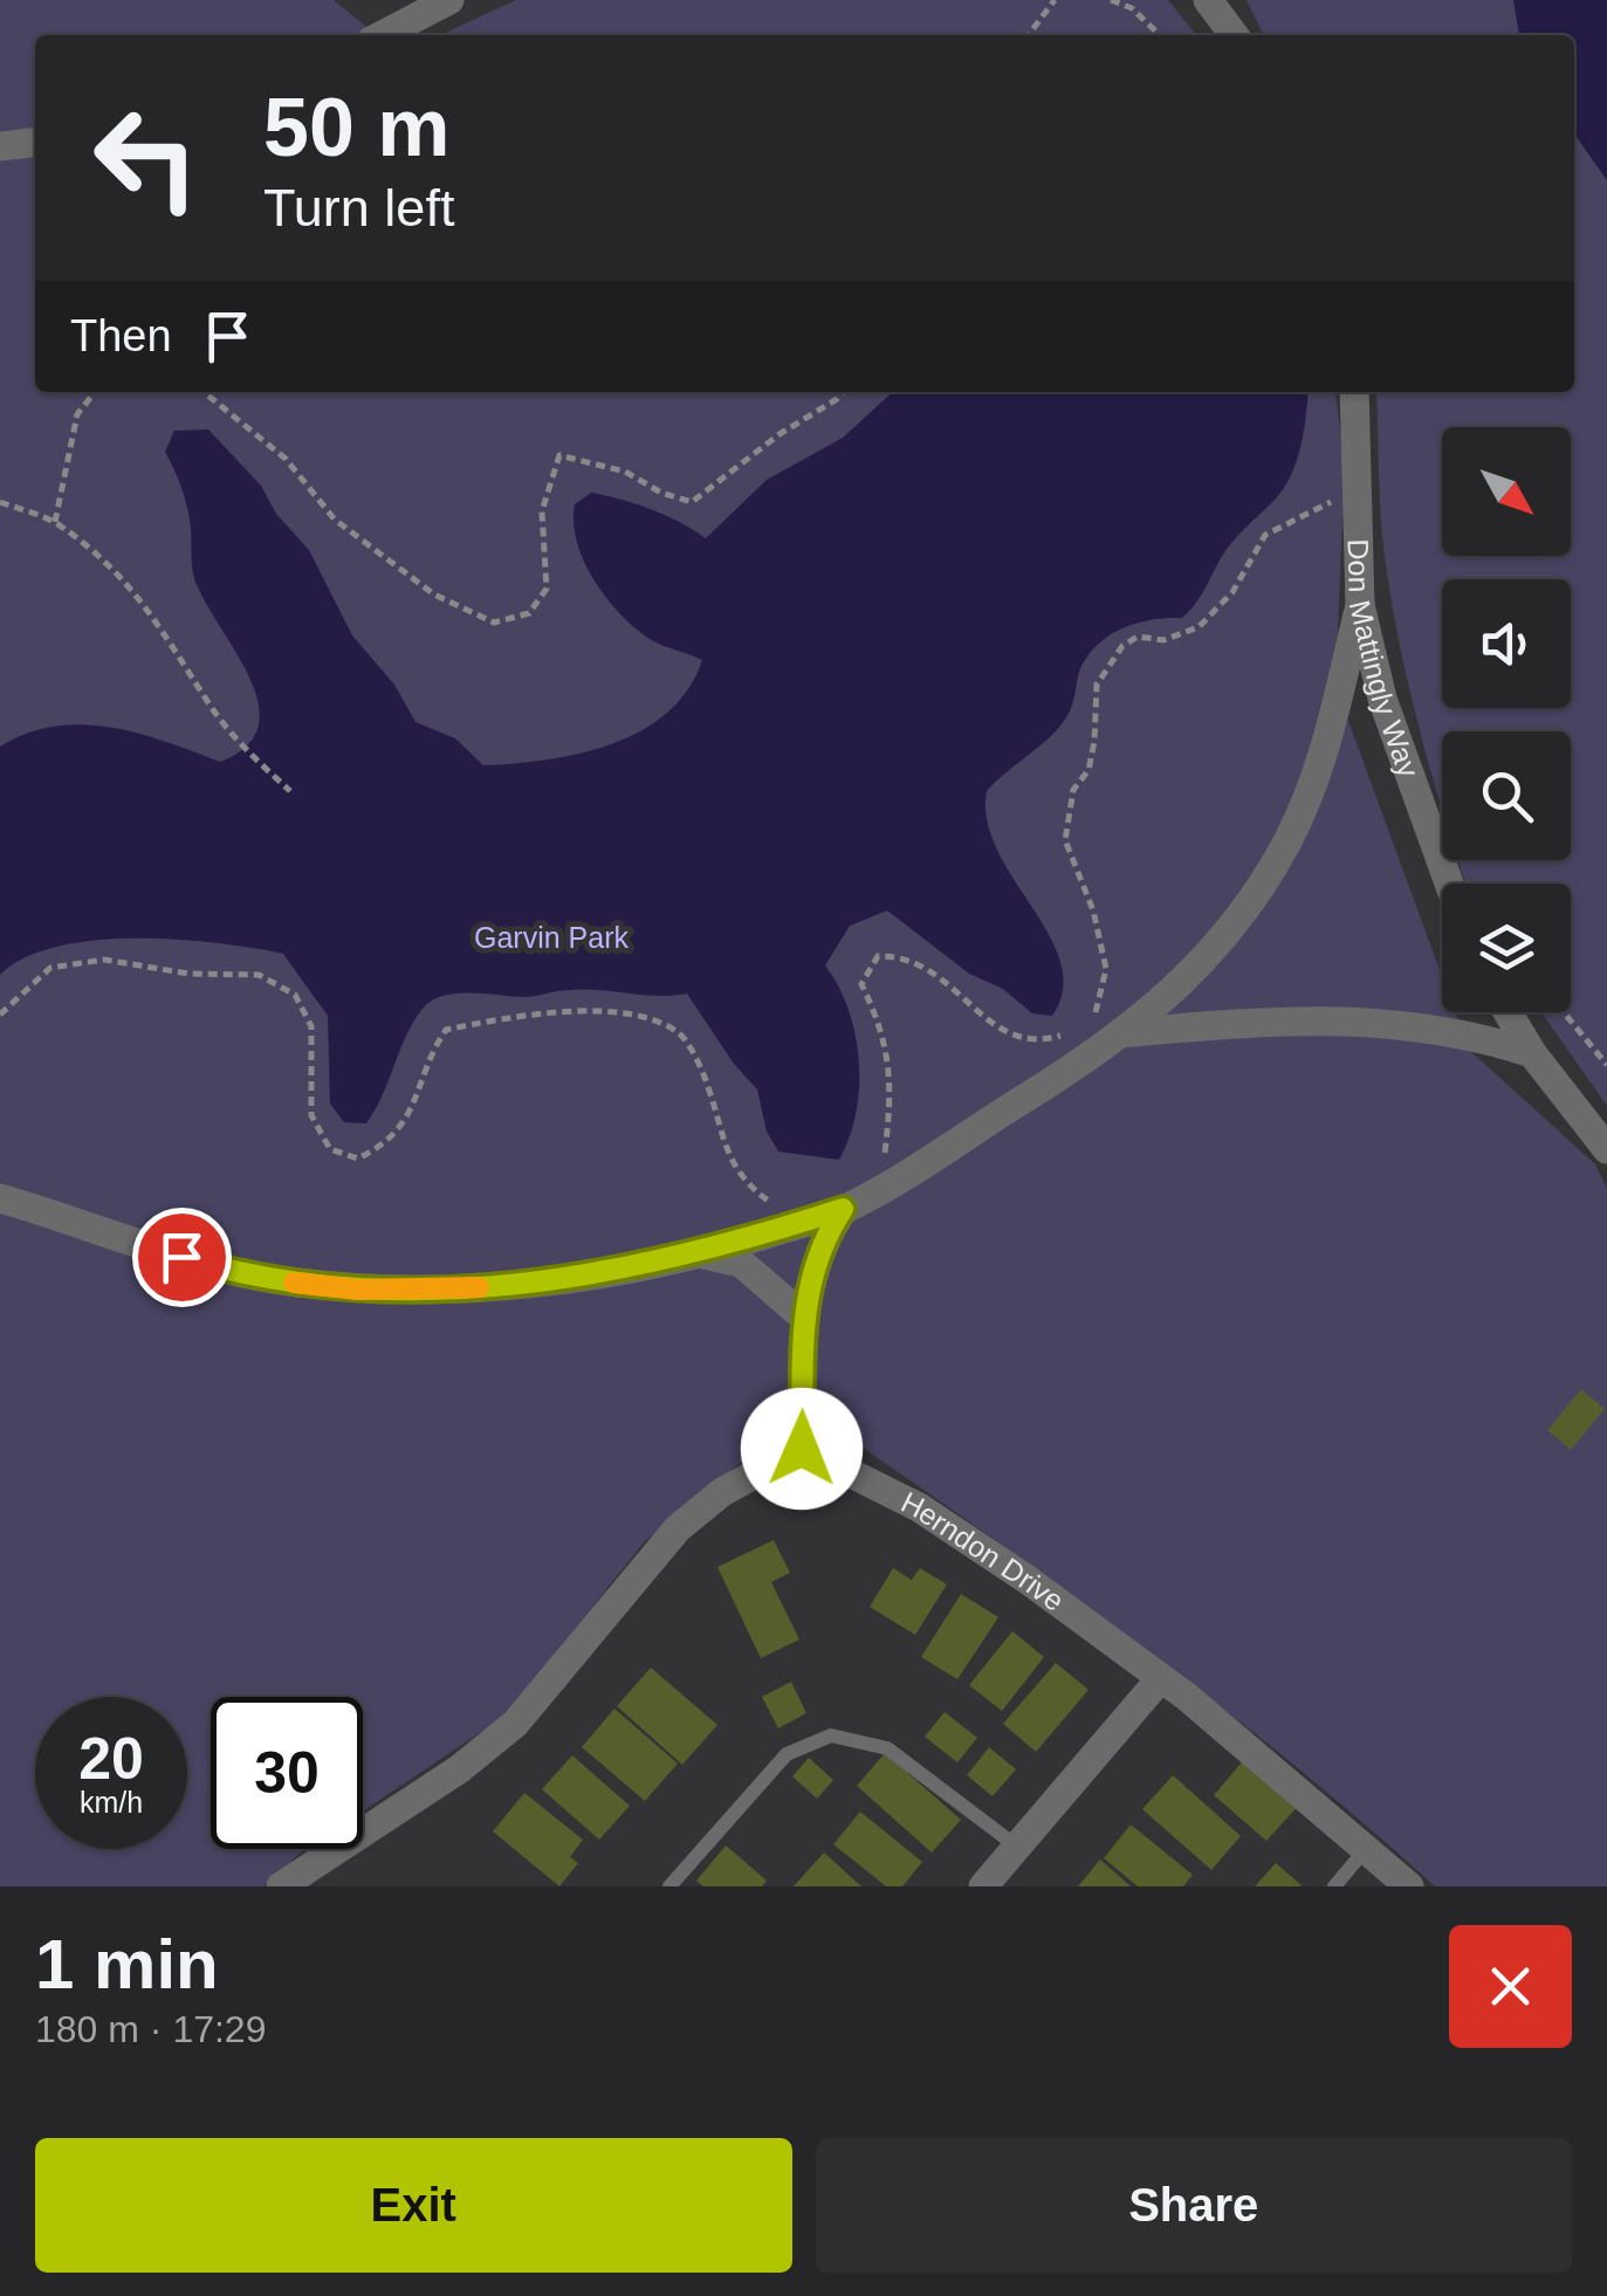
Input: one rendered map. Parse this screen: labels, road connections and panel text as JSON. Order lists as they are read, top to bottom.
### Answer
{
  "streets": {
    "street": ["Don Mattingly Way", "Herndon Drive"]
  },
  "parks": ["Garvin Park"],
  "north": "bottom right",
  "page": {
    "turn": ["50 m", "Turn left"],
    "then": "Then",
    "speed": "20 km/h",
    "limit": "30",
    "heading": ["1 min", "180 m · 17:29"],
    "buttons": ["Exit", "Share"]
  }
}
